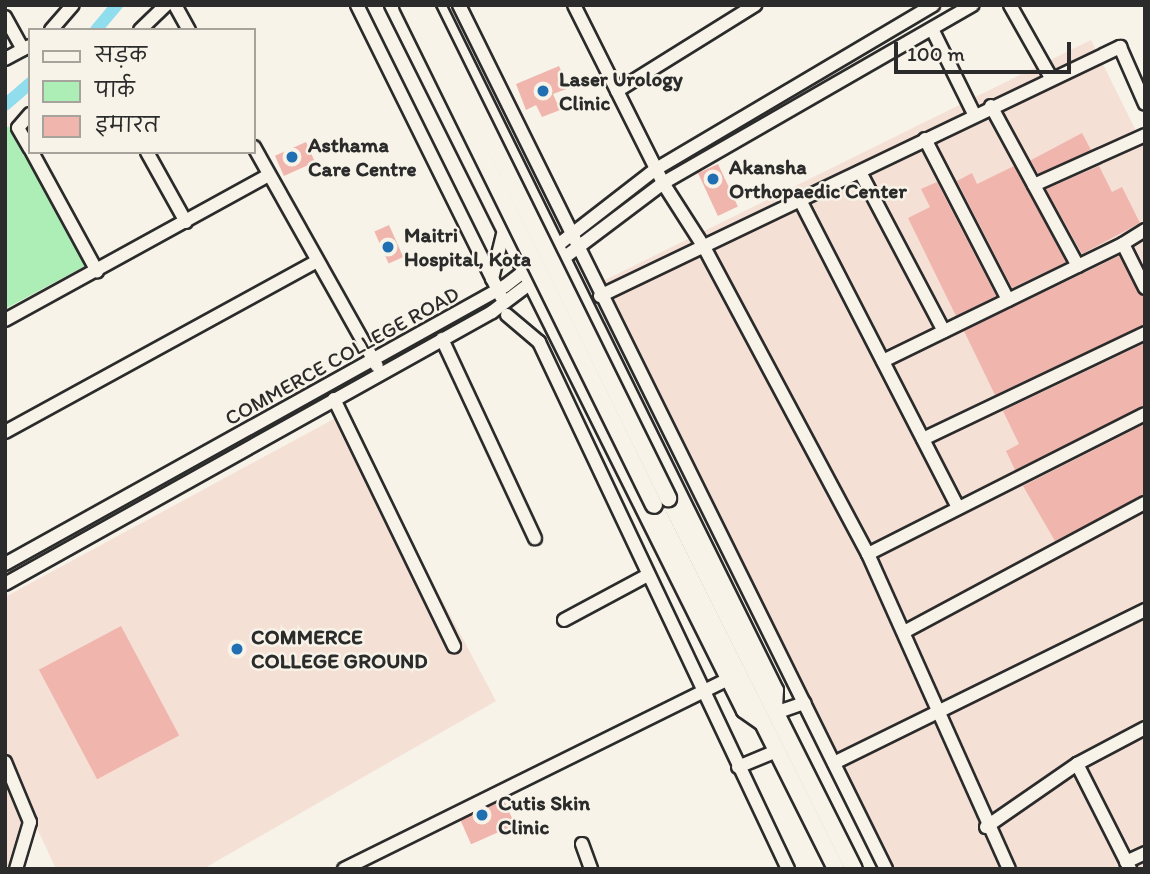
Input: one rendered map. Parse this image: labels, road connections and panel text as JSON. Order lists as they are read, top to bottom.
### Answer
{
  "streets": {
    "street": ["COMMERCE COLLEGE ROAD"]
  },
  "places": [
    "Laser Urology Clinic",
    "Asthama Care Centre",
    "Akansha Orthopaedic Center",
    "Maitri Hospital, Kota",
    "COMMERCE COLLEGE GROUND",
    "Cutis Skin Clinic"
  ],
  "legend": ["सड़क", "पार्क", "इमारत"],
  "scale_bar": "100 m"
}
